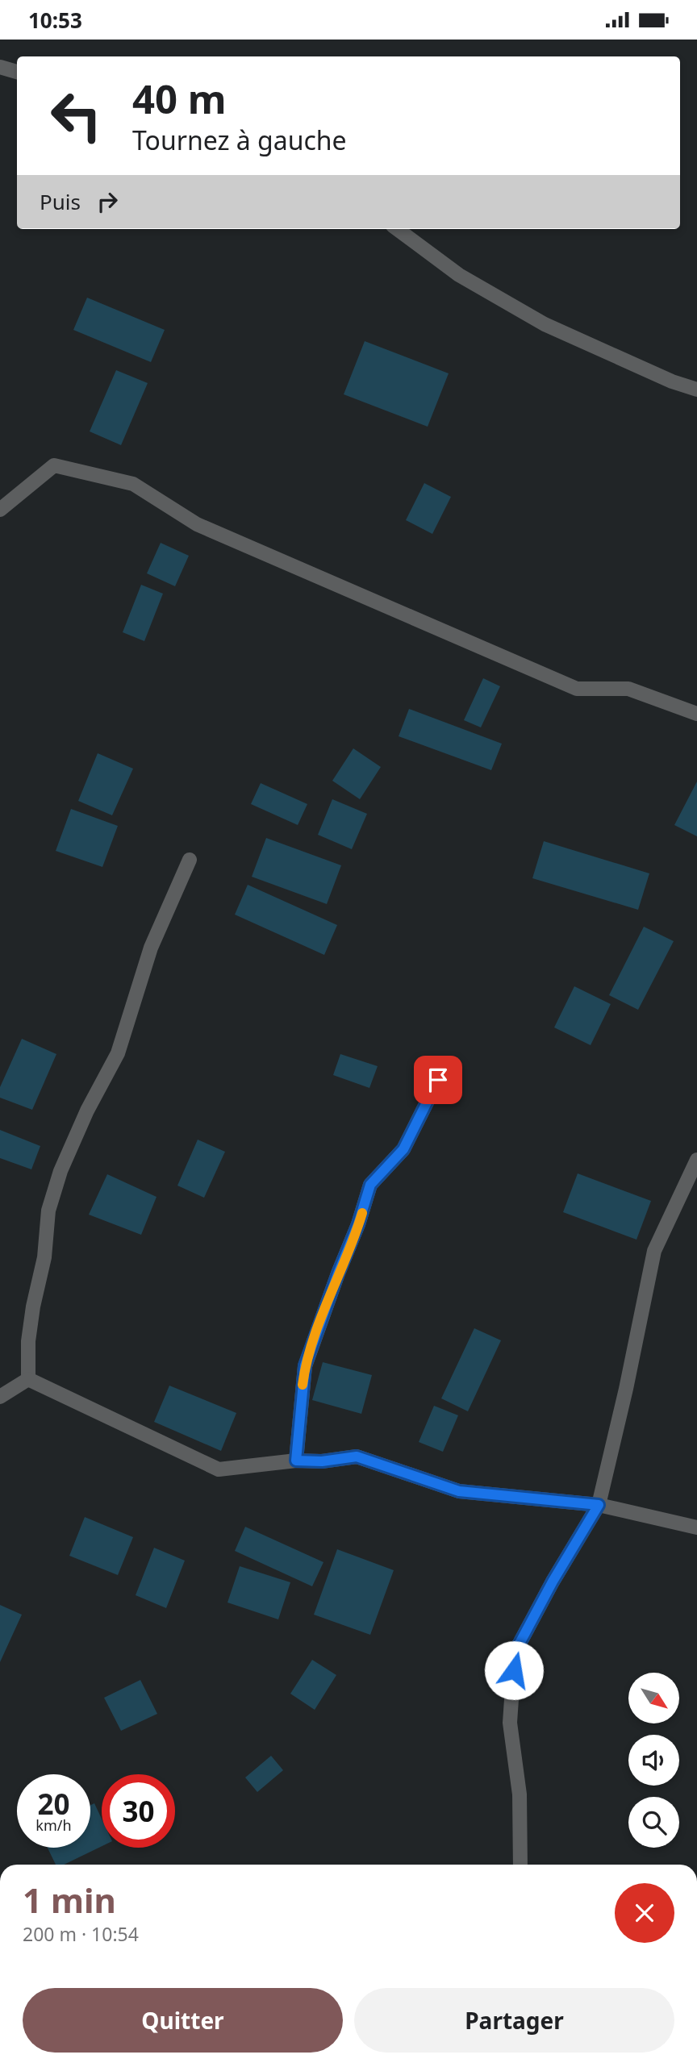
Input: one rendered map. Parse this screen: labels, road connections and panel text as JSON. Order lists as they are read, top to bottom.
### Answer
{
  "north": "bottom right",
  "page": {
    "status": "10:53",
    "turn": ["40 m", "Tournez à gauche"],
    "then": "Puis",
    "speed": "20 km/h",
    "limit": "30",
    "heading": ["1 min", "200 m · 10:54"],
    "buttons": ["Quitter", "Partager"]
  }
}
